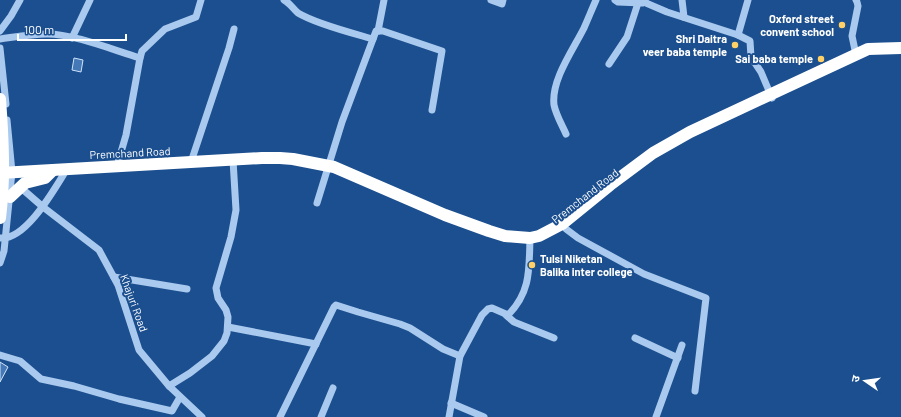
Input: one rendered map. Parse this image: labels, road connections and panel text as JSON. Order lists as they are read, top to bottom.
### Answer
{
  "streets": {
    "highway": ["Premchand Road"],
    "street": ["Khajuri Road"]
  },
  "places": [
    "Oxford street convent school",
    "Shri Daitra veer baba temple",
    "Sai baba temple",
    "Tulsi Niketan Balika inter college"
  ],
  "scale_bar": "100 m",
  "north": "left"
}
